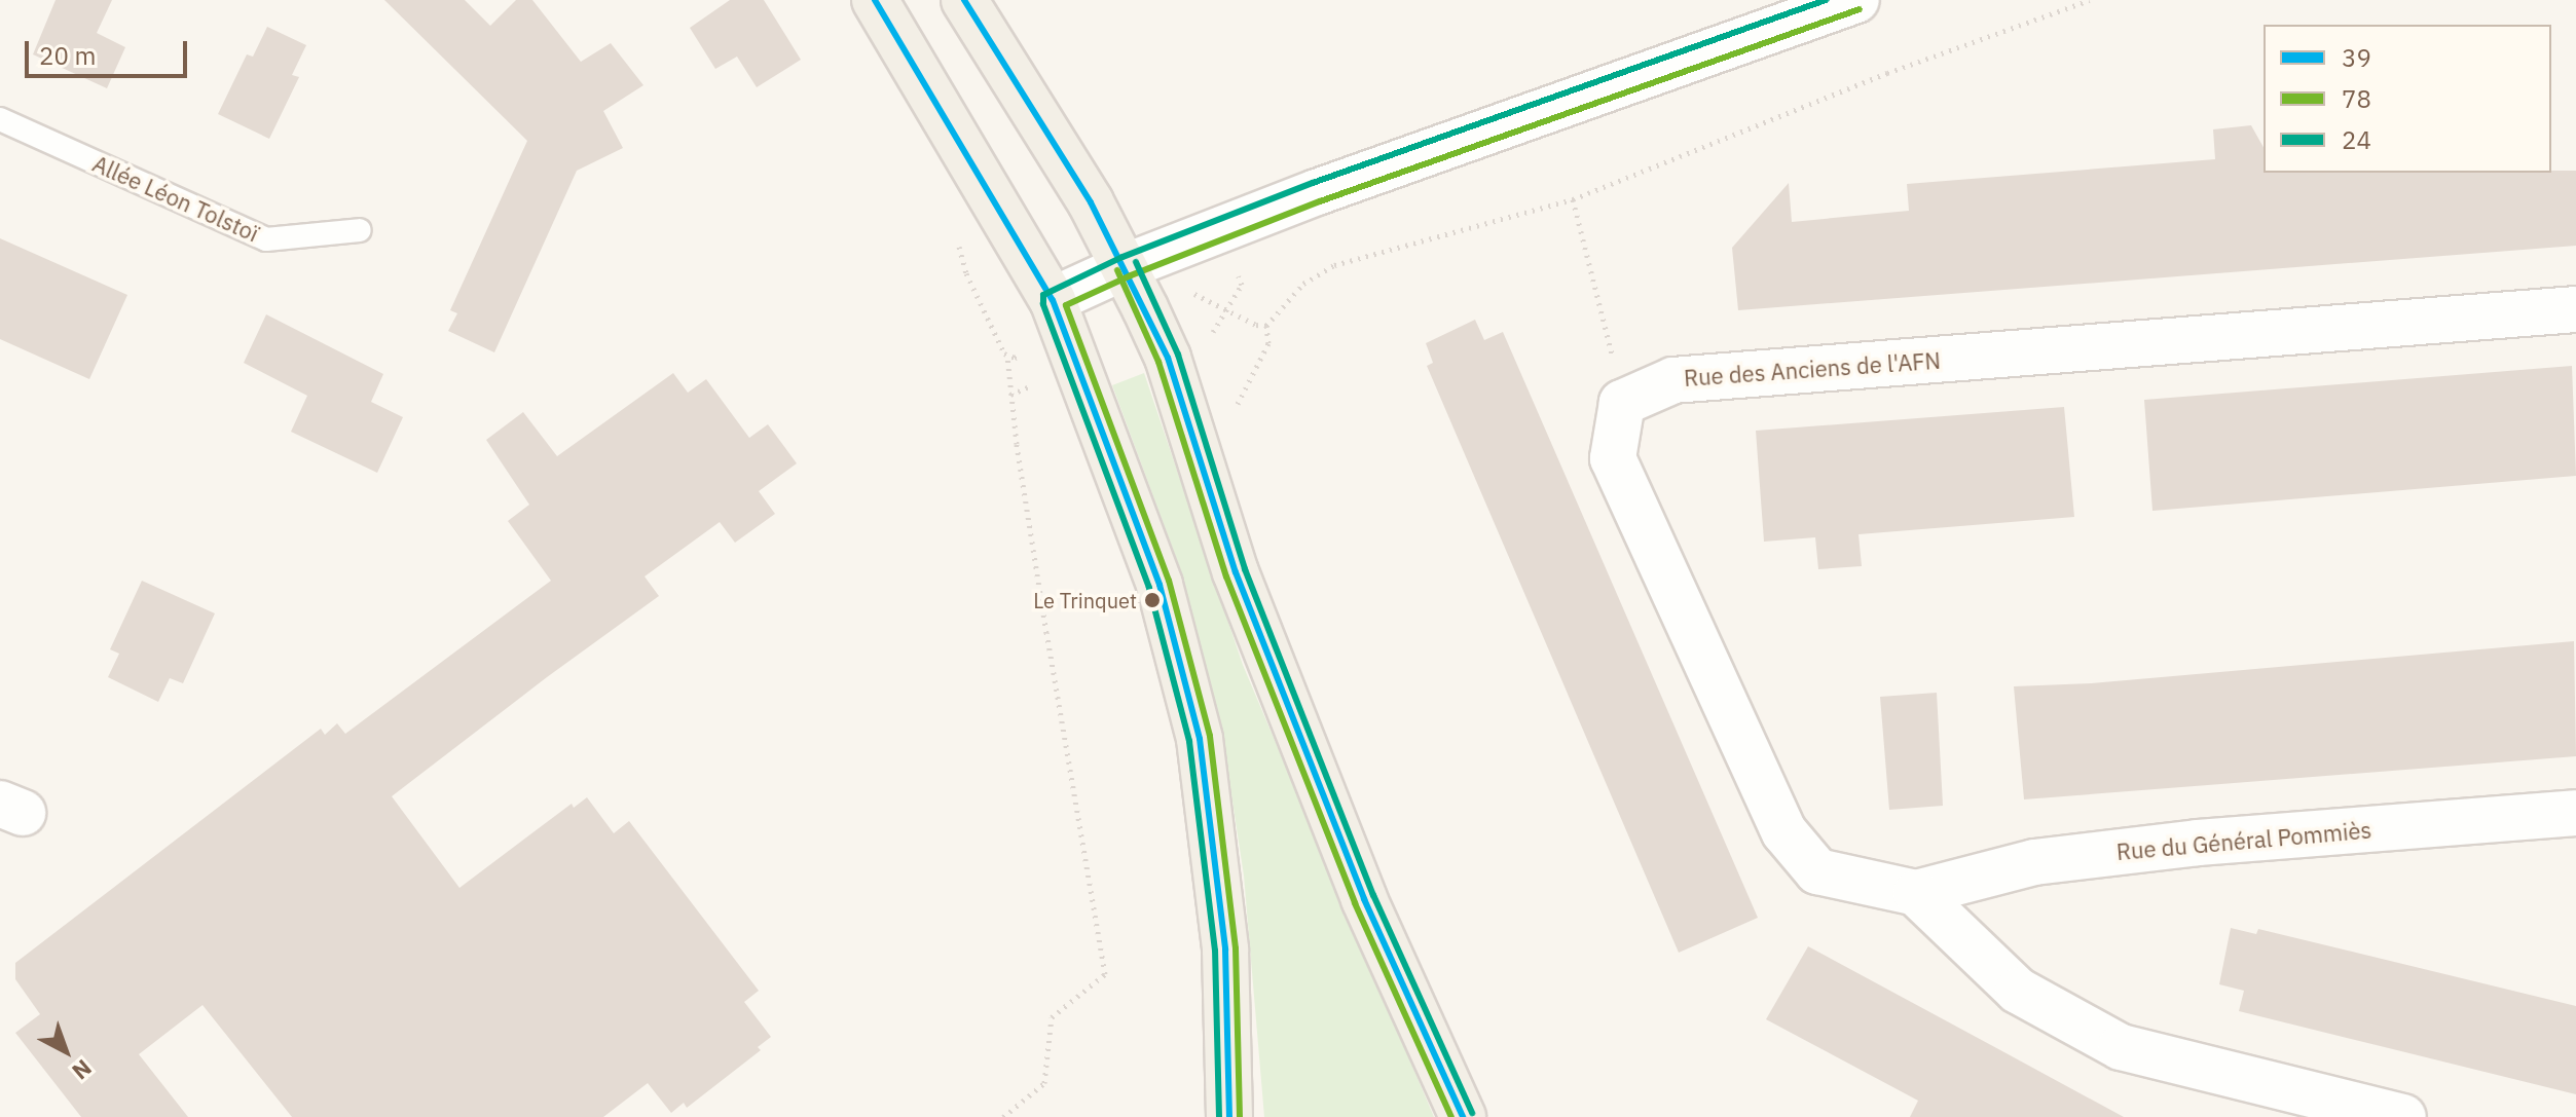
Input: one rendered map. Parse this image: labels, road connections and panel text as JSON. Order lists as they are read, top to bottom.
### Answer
{
  "streets": {
    "street": ["Rue des Anciens de l'AFN", "Rue du Général Pommiès"],
    "lane": ["Allée Léon Tolstoï"]
  },
  "places": ["Le Trinquet"],
  "lines": ["transit line 39", "transit line 24", "transit line 78"],
  "legend": ["39", "78", "24"],
  "scale_bar": "20 m",
  "north": "bottom right"
}
